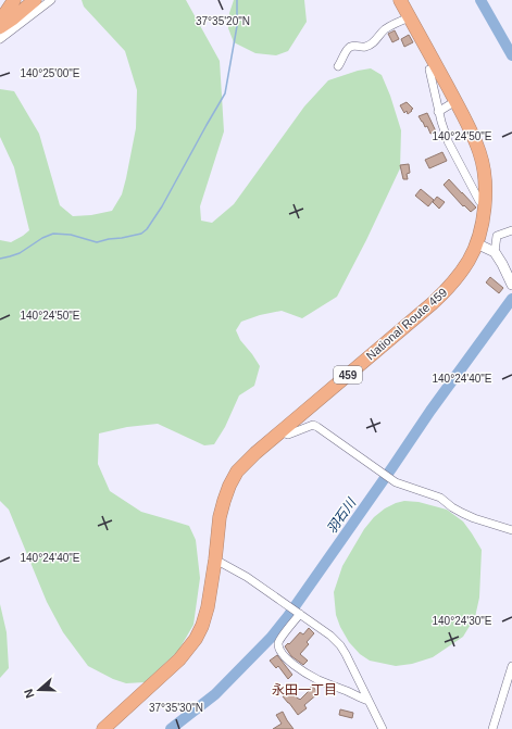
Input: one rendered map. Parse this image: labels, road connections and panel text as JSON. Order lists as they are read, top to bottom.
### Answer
{
  "streets": {
    "highway": ["National Route 459", "459"]
  },
  "districts": ["永田一丁目"],
  "water": ["羽石川"],
  "north": "left",
  "coordinates": [
    "37°35'20\"N",
    "140°25'00\"E",
    "140°24'50\"E",
    "140°24'40\"E",
    "140°24'30\"E",
    "37°35'30\"N"
  ]
}
